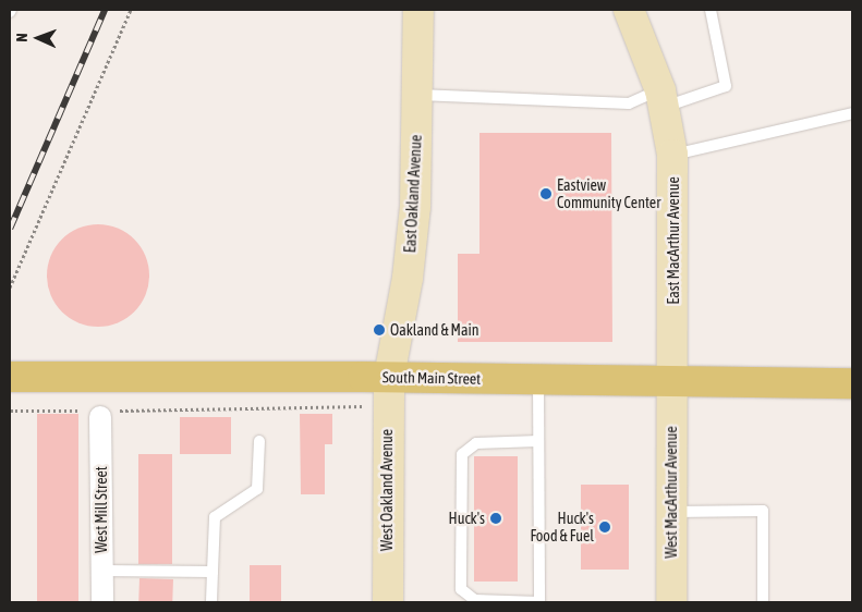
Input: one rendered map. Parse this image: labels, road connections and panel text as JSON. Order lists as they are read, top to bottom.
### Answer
{
  "streets": {
    "main road": [
      "East Oakland Avenue",
      "East MacArthur Avenue",
      "South Main Street",
      "West Oakland Avenue",
      "West MacArthur Avenue"
    ],
    "street": ["West Mill Street"]
  },
  "crossings": [
    ["East Oakland Avenue", "South Main Street"],
    ["East Oakland Avenue", "West Oakland Avenue"],
    ["East MacArthur Avenue", "South Main Street"],
    ["East MacArthur Avenue", "West MacArthur Avenue"],
    ["South Main Street", "West Oakland Avenue"],
    ["South Main Street", "West MacArthur Avenue"]
  ],
  "places": [
    "Eastview Community Center",
    "Oakland & Main",
    "Huck's",
    "Huck's Food & Fuel"
  ],
  "north": "left"
}
